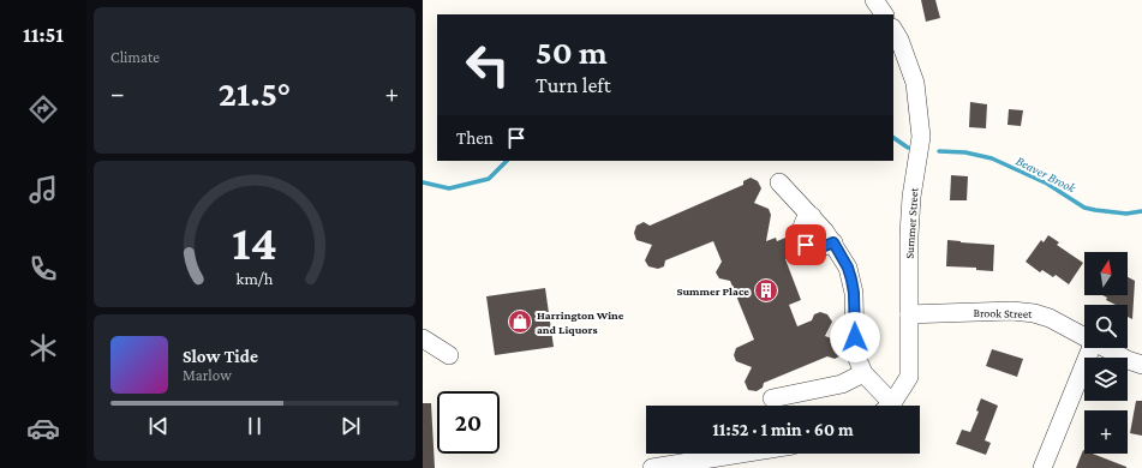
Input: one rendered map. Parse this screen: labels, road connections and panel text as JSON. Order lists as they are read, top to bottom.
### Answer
{
  "streets": {
    "street": ["Summer Street", "Brook Street"]
  },
  "crossings": [
    ["Summer Street", "Brook Street"]
  ],
  "water": ["Beaver Brook"],
  "places": {
    "building": ["Summer Place"],
    "shop": ["Harrington Wine and Liquors"]
  },
  "north": "top",
  "page": {
    "tabs": "11:51",
    "tile": "Climate",
    "turn": ["50 m", "Turn left"],
    "heat": ["−", "21.5°", "+"],
    "then": "Then",
    "map_buttons": "+",
    "song": ["Slow Tide", "Marlow"],
    "limit": "20",
    "trip": "11:52 · 1 min · 60 m",
    "gauge": ["14", "km/h"]
  }
}
